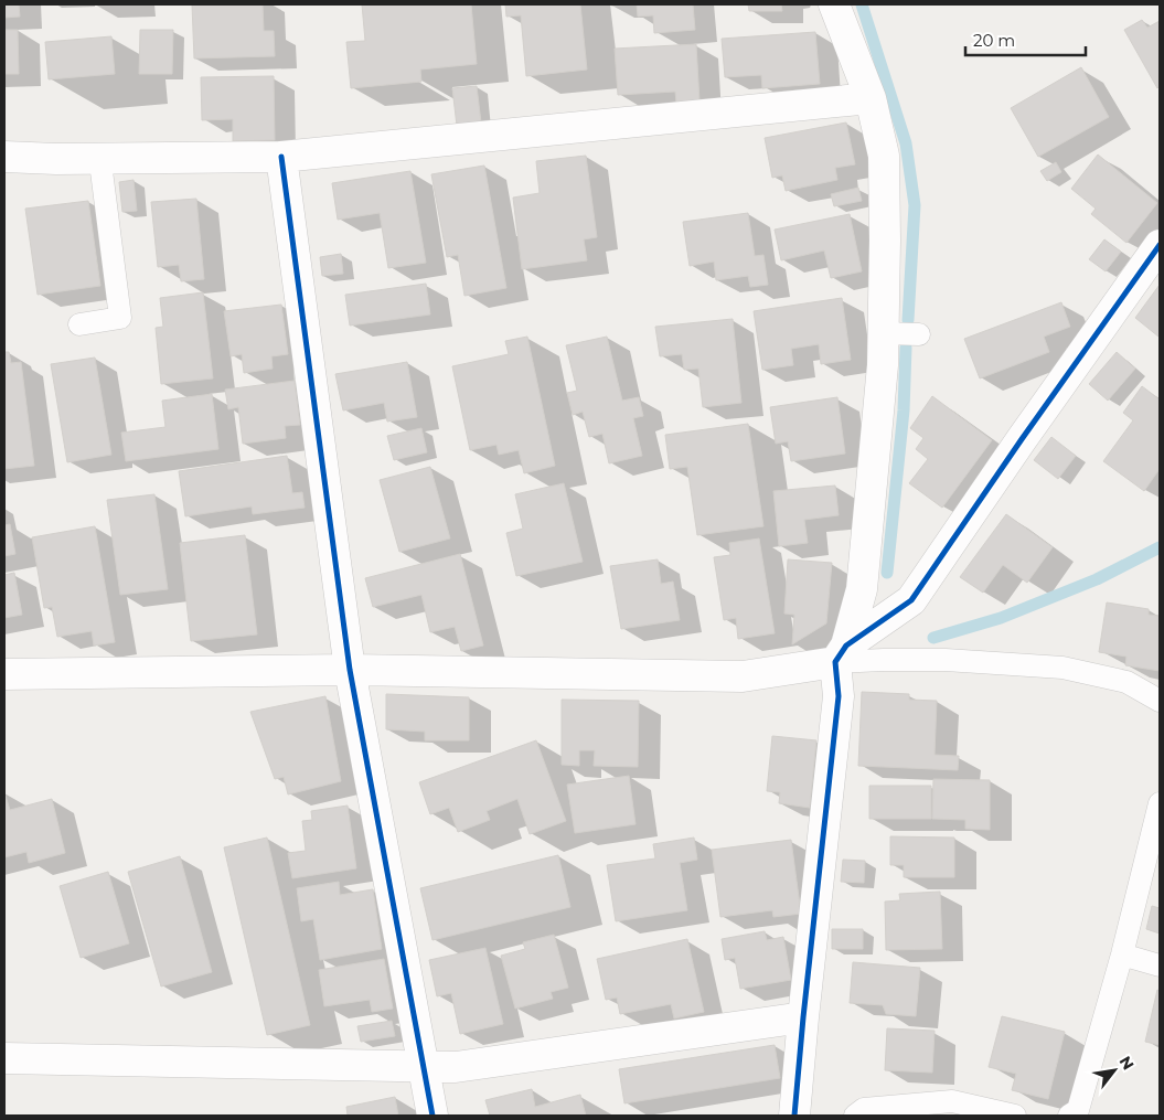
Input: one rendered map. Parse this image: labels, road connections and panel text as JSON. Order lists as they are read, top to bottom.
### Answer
{
  "scale_bar": "20 m",
  "north": "top right"
}
